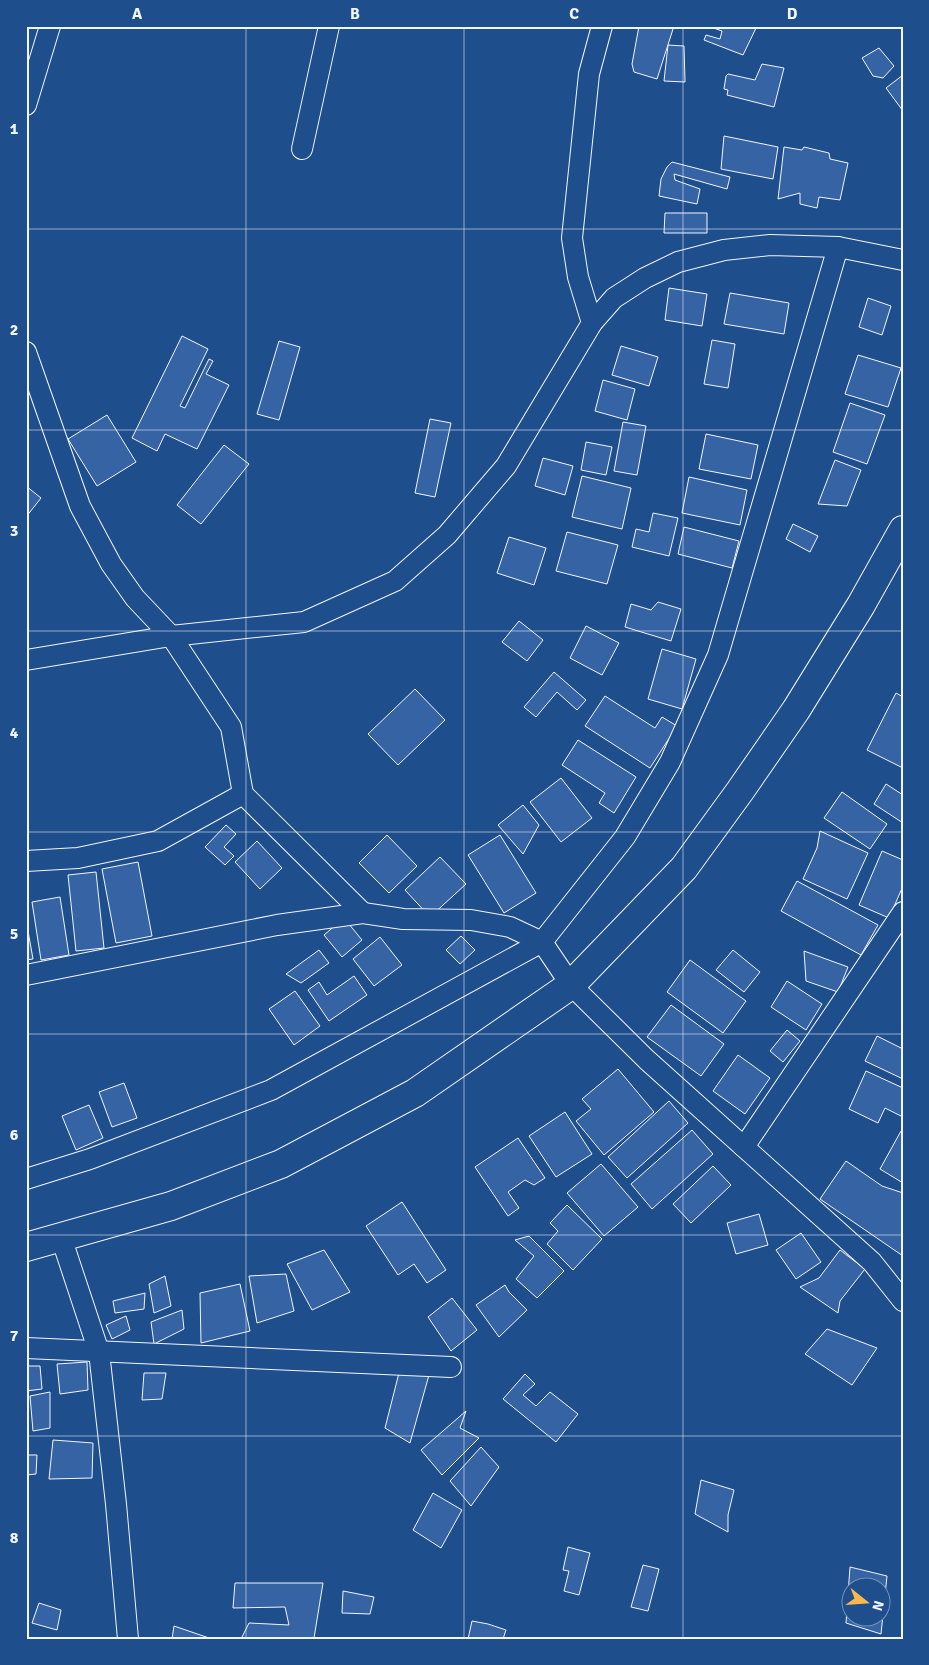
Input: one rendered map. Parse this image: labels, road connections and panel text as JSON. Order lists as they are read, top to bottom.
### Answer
{
  "north": "right",
  "grid": {
    "columns": [
      "A",
      "B",
      "C",
      "D"
    ],
    "rows": [
      "1",
      "2",
      "3",
      "4",
      "5",
      "6",
      "7",
      "8"
    ]
  }
}
